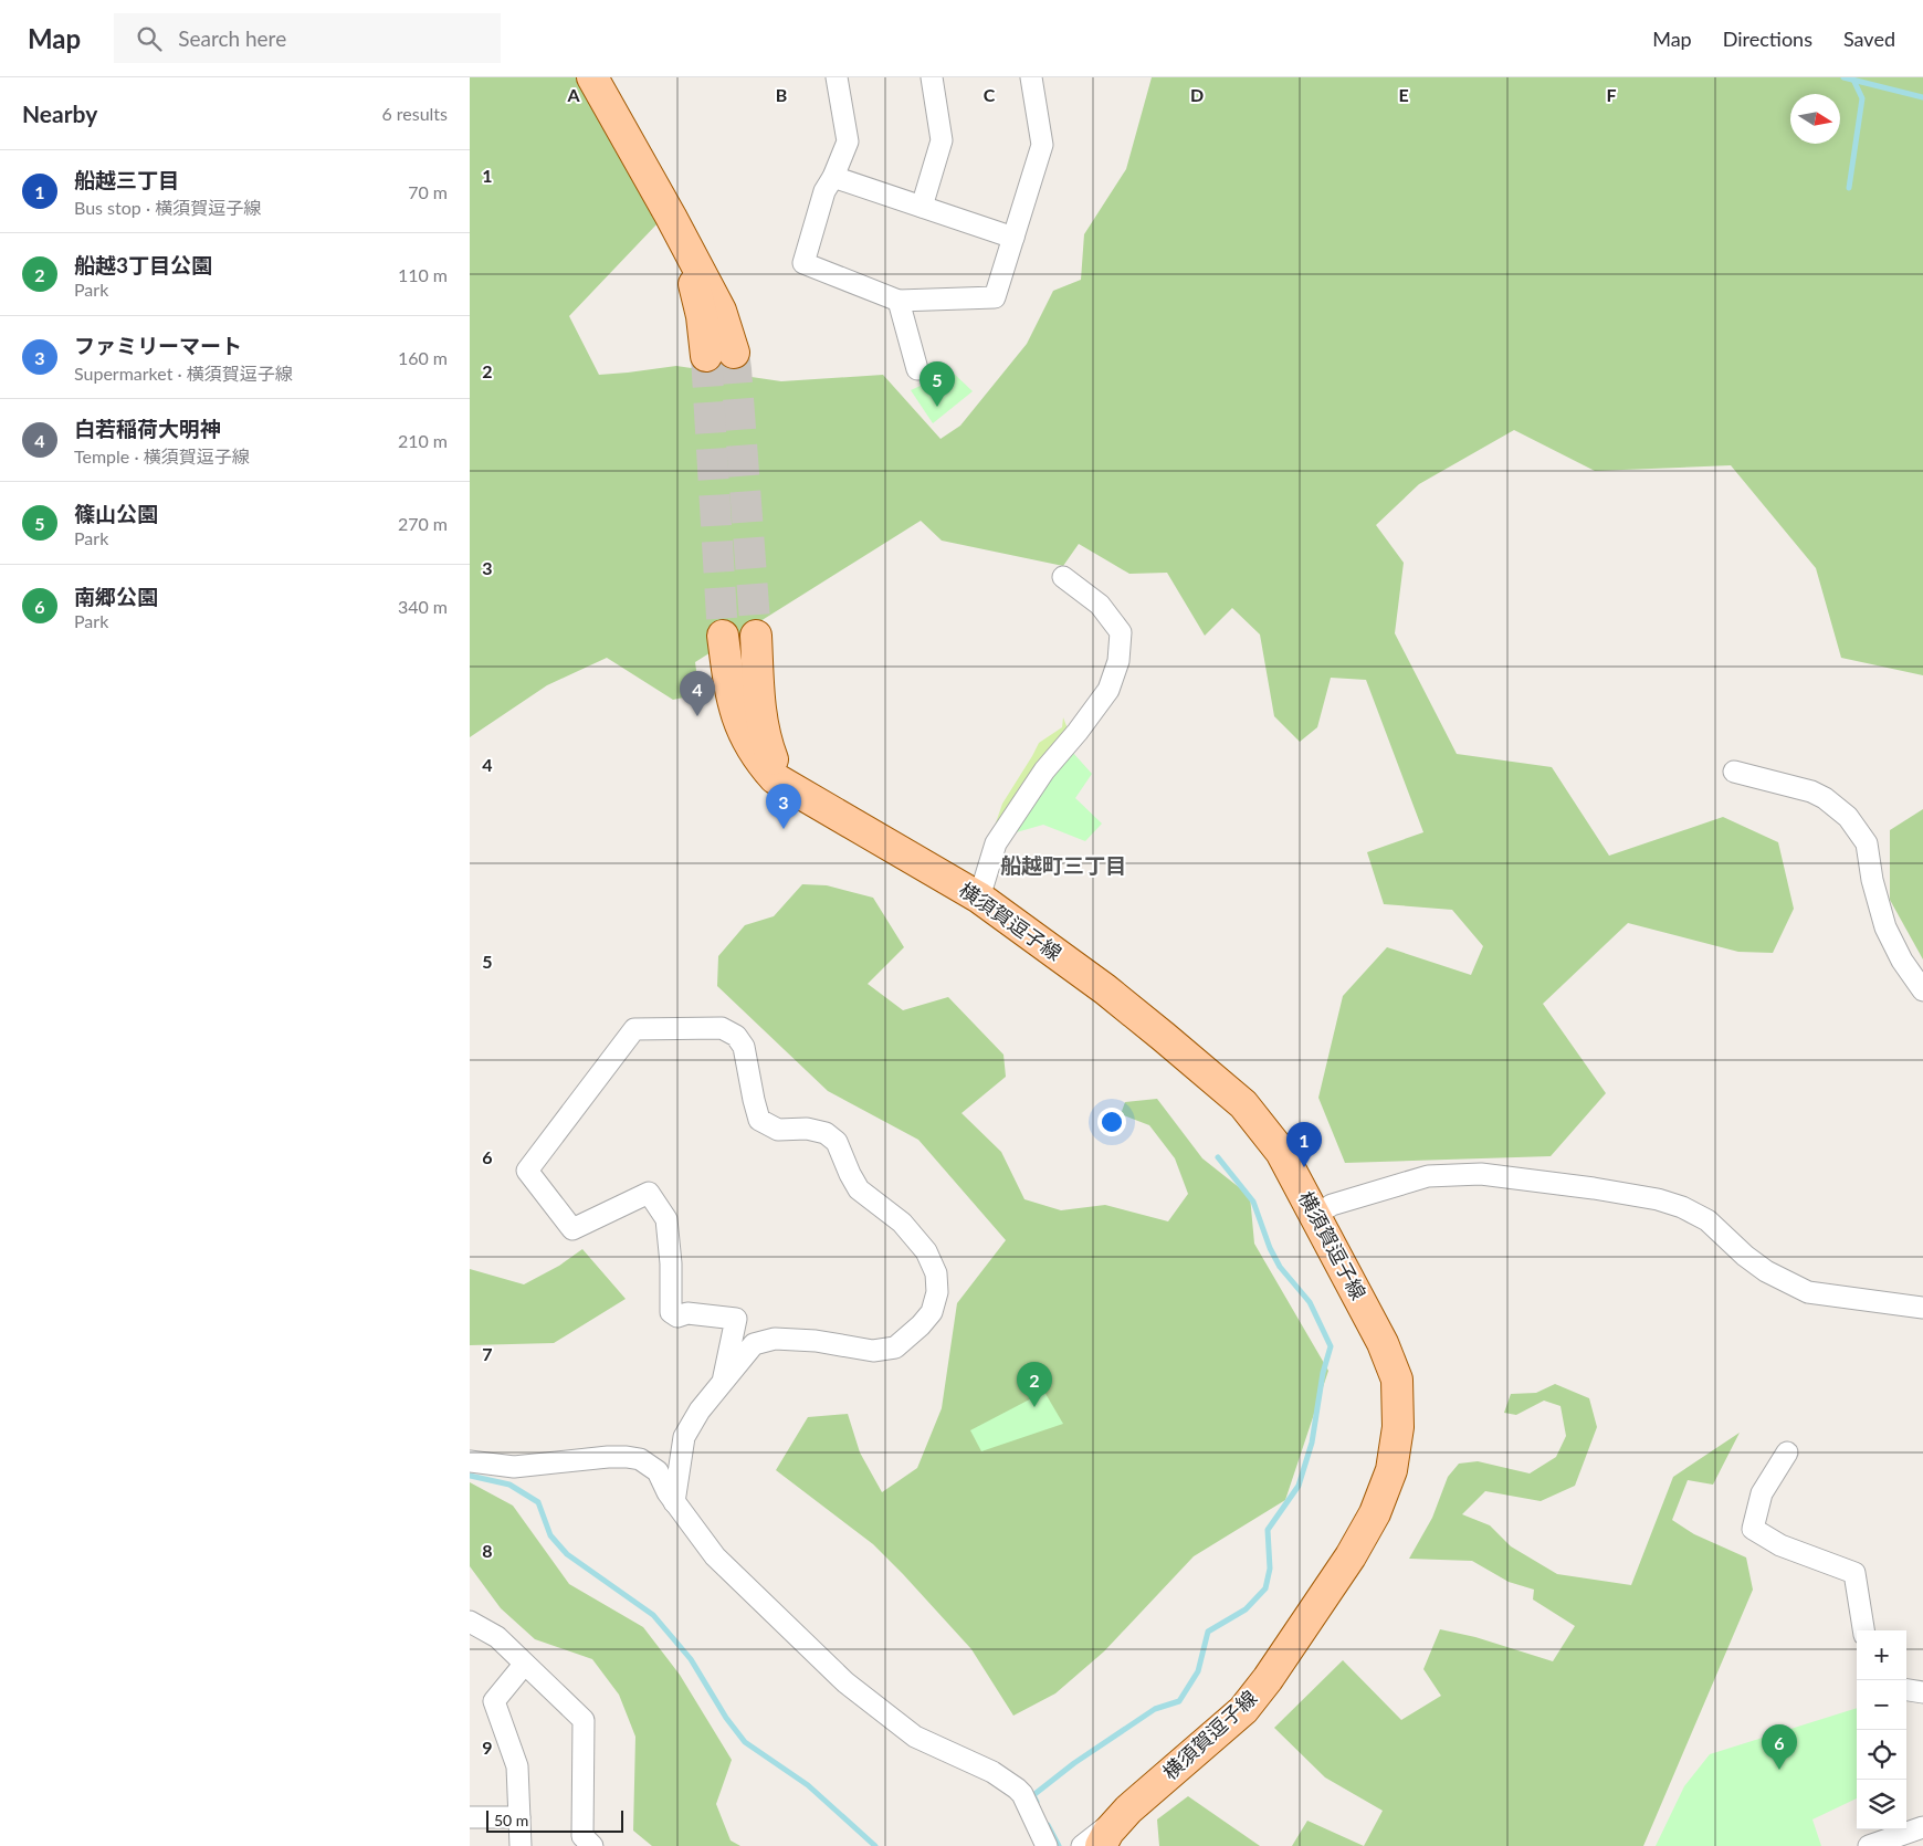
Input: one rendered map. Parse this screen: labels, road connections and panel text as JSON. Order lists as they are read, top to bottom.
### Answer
{
  "streets": {
    "main road": ["横須賀逗子線"]
  },
  "districts": ["船越町三丁目"],
  "scale_bar": "50 m",
  "north": "right",
  "page": {
    "header": "Map",
    "search": "Search here",
    "nav": ["Map", "Directions", "Saved"],
    "heading": ["Nearby", "6 results"],
    "list": [
      {
        "mark": "1",
        "name": "船越三丁目",
        "note": "Bus stop · 横須賀逗子線",
        "value": "70 m"
      },
      {
        "mark": "2",
        "name": "船越3丁目公園",
        "note": "Park",
        "value": "110 m"
      },
      {
        "mark": "3",
        "name": "ファミリーマート",
        "note": "Supermarket · 横須賀逗子線",
        "value": "160 m"
      },
      {
        "mark": "4",
        "name": "白若稲荷大明神",
        "note": "Temple · 横須賀逗子線",
        "value": "210 m"
      },
      {
        "mark": "5",
        "name": "篠山公園",
        "note": "Park",
        "value": "270 m"
      },
      {
        "mark": "6",
        "name": "南郷公園",
        "note": "Park",
        "value": "340 m"
      }
    ],
    "pins": [
      "5",
      "4",
      "3",
      "1",
      "2",
      "6"
    ],
    "map_buttons": ["+", "−"],
    "scale": "50 m"
  },
  "grid": {
    "columns": [
      "A",
      "B",
      "C",
      "D",
      "E",
      "F"
    ],
    "rows": [
      "1",
      "2",
      "3",
      "4",
      "5",
      "6",
      "7",
      "8",
      "9"
    ]
  }
}
